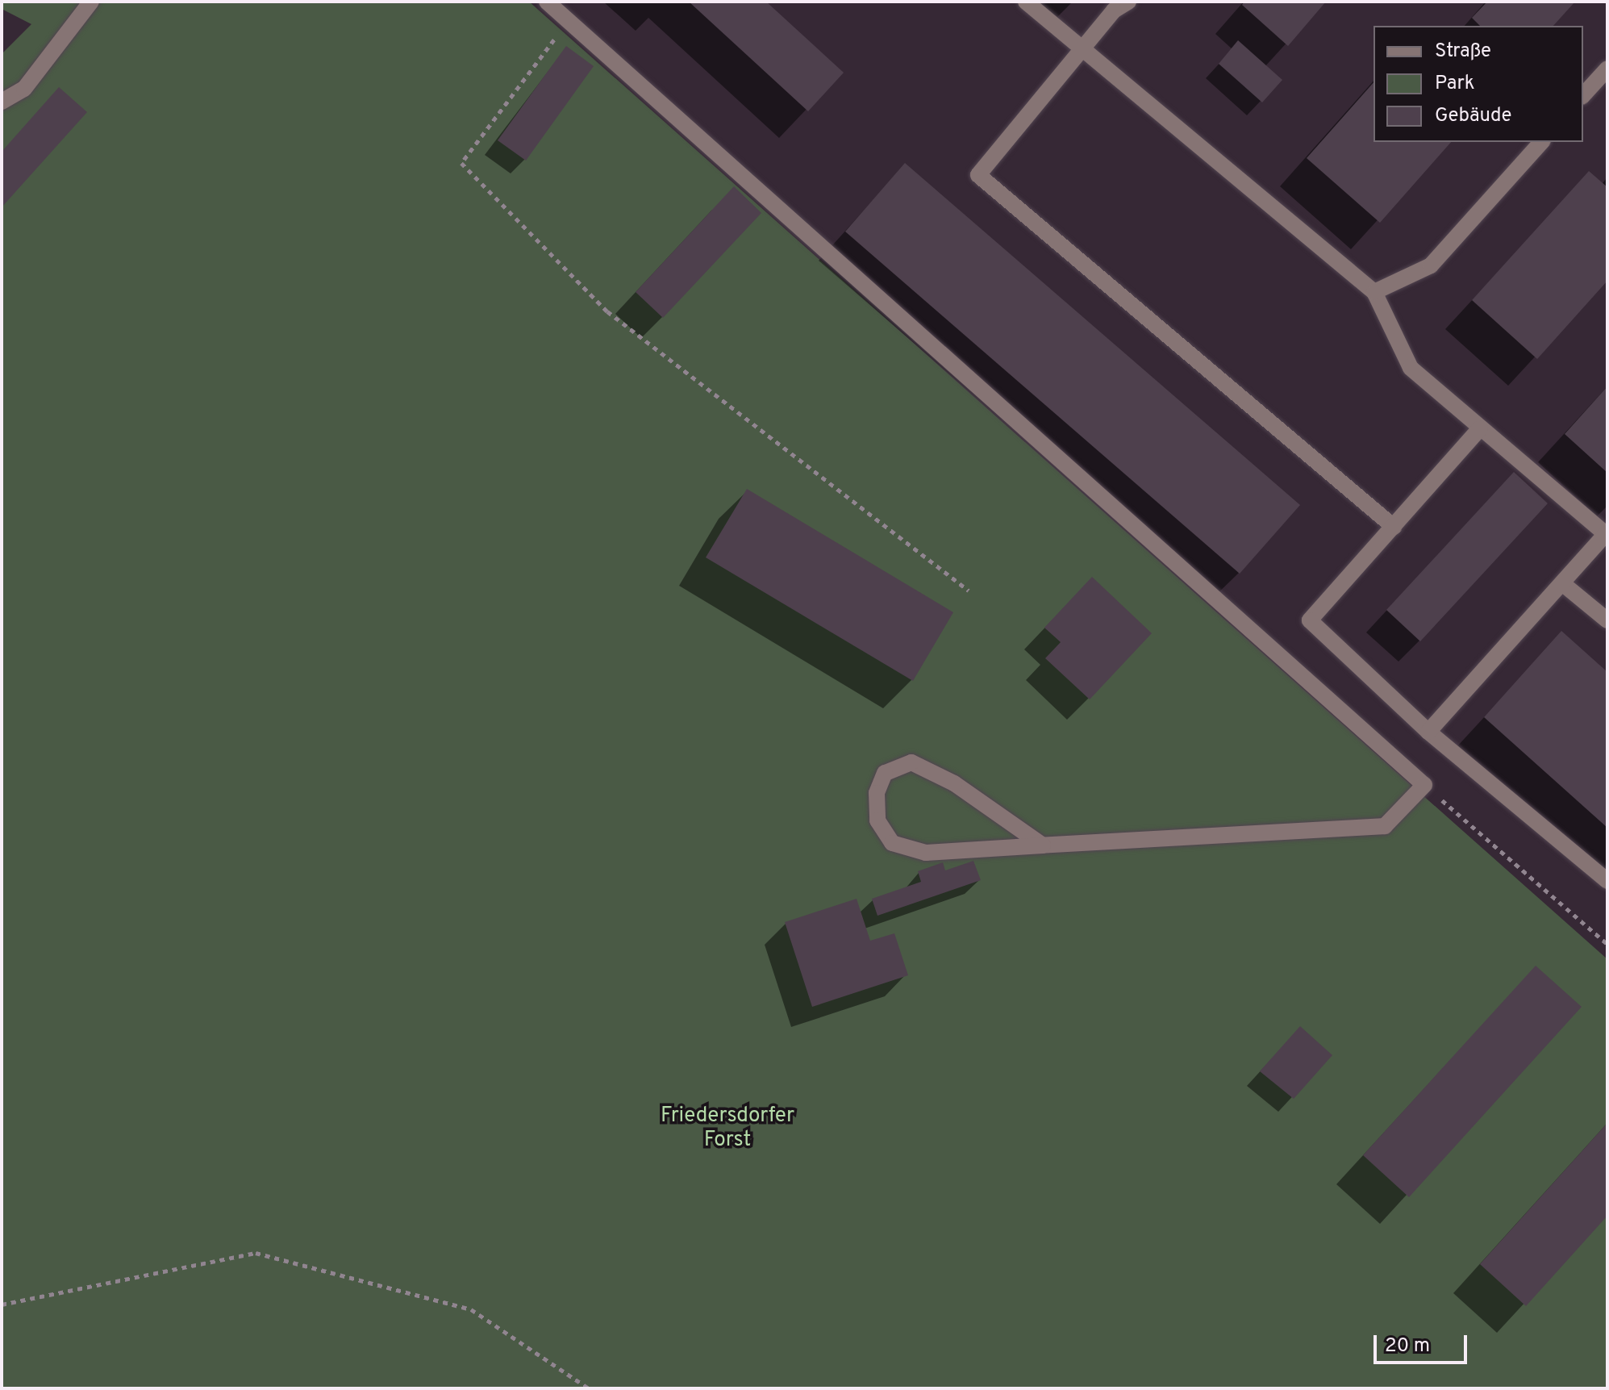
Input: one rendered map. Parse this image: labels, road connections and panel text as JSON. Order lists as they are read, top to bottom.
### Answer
{
  "parks": ["Friedersdorfer Forst"],
  "legend": ["Straße", "Park", "Gebäude"],
  "scale_bar": "20 m"
}
